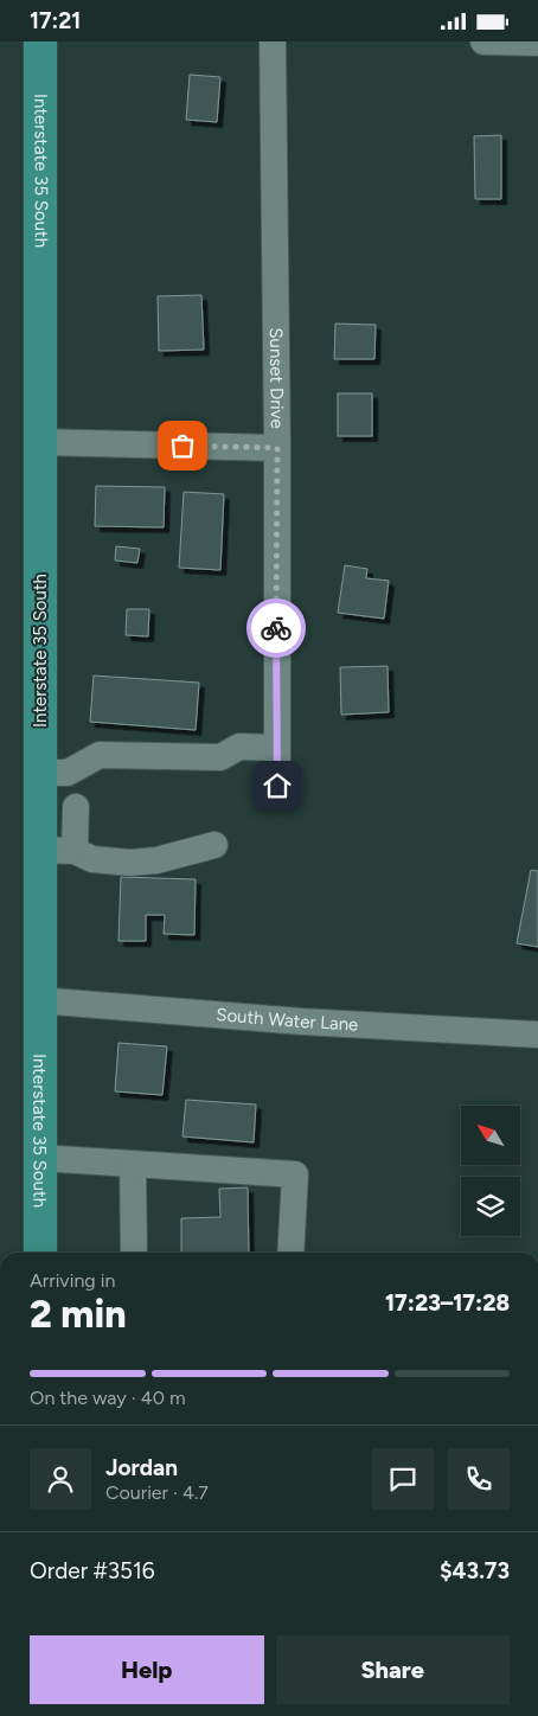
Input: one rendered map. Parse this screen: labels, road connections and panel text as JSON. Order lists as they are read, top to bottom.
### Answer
{
  "streets": {
    "main road": ["Interstate 35 South"],
    "street": ["Sunset Drive", "South Water Lane"]
  },
  "crossings": [
    ["Interstate 35 South", "South Water Lane"]
  ],
  "north": "top left",
  "page": {
    "status": "17:21",
    "heading": ["2 min", "Arriving in", "17:23–17:28"],
    "panel": [
      "Jordan",
      "Courier · 4.7",
      "Order #3516",
      "$43.73"
    ],
    "bar": "On the way · 40 m",
    "buttons": ["Help", "Share"]
  }
}
